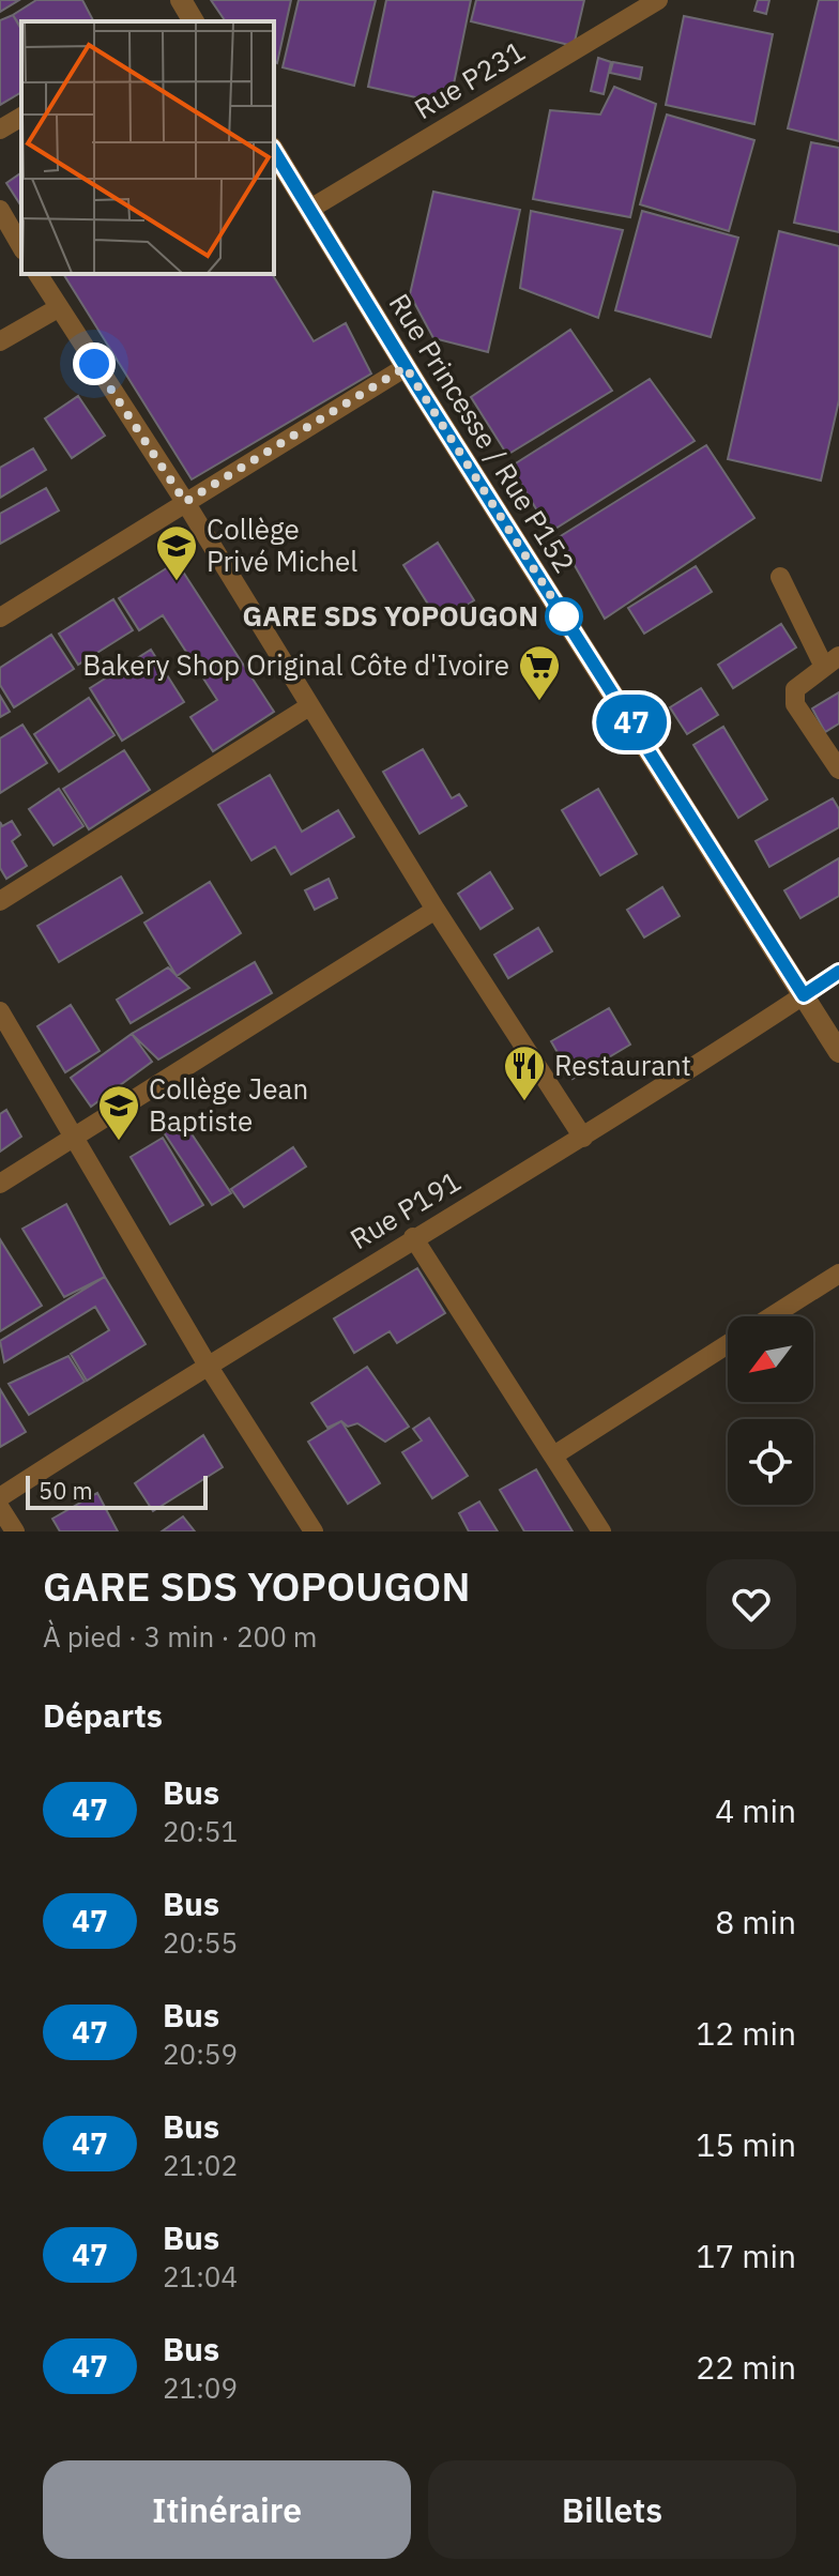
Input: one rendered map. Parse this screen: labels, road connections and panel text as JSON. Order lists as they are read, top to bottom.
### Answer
{
  "streets": {
    "street": ["Rue P231", "Rue Princesse / Rue P152", "Rue P191"]
  },
  "crossings": [
    ["Rue P231", "Rue Princesse / Rue P152"],
    ["Rue Princesse / Rue P152", "Rue P191"]
  ],
  "places": {
    "school or university": ["Collège Privé Michel", "Collège Jean Baptiste"],
    "other": ["GARE SDS YOPOUGON"],
    "supermarket": ["Bakery Shop Original Côte d'Ivoire"],
    "restaurant": ["Restaurant"]
  },
  "lines": ["bus line 47"],
  "scale_bar": "50 m",
  "north": "bottom left",
  "page": {
    "on_map": "47",
    "scale": "50 m",
    "heading": [
      ["GARE SDS YOPOUGON", "À pied · 3 min · 200 m"],
      "Départs"
    ],
    "list": [
      {
        "mark": "47",
        "name": "Bus",
        "note": "20:51",
        "value": "4 min"
      },
      {
        "mark": "47",
        "name": "Bus",
        "note": "20:55",
        "value": "8 min"
      },
      {
        "mark": "47",
        "name": "Bus",
        "note": "20:59",
        "value": "12 min"
      },
      {
        "mark": "47",
        "name": "Bus",
        "note": "21:02",
        "value": "15 min"
      },
      {
        "mark": "47",
        "name": "Bus",
        "note": "21:04",
        "value": "17 min"
      },
      {
        "mark": "47",
        "name": "Bus",
        "note": "21:09",
        "value": "22 min"
      }
    ],
    "buttons": ["Itinéraire", "Billets"]
  }
}
